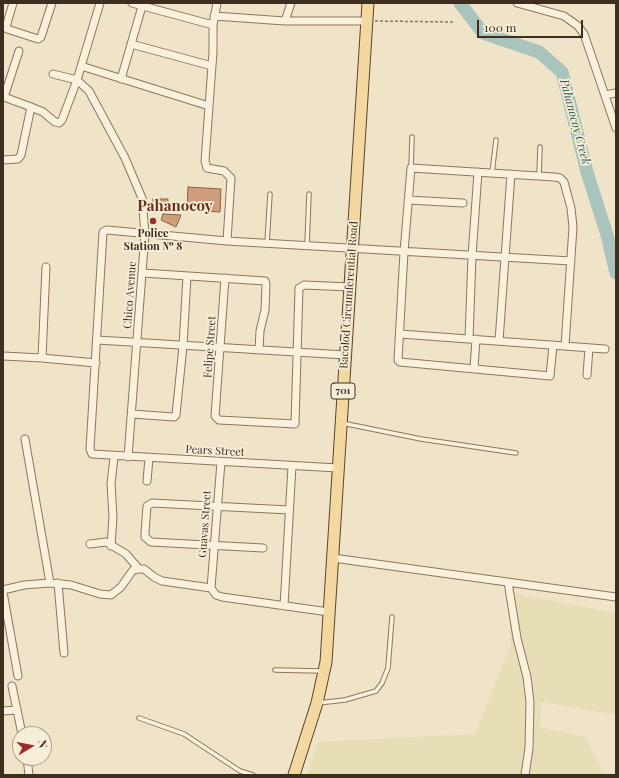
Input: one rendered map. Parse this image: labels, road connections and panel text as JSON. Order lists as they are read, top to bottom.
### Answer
{
  "streets": {
    "main road": ["Bacolod Circumferential Road", "701"],
    "street": [
      "Chico Avenue",
      "Felipe Street",
      "Pears Street",
      "Guavas Street"
    ]
  },
  "crossings": [
    ["Chico Avenue", "Pears Street"],
    ["Bacolod Circumferential Road", "Pears Street"],
    ["Pears Street", "Guavas Street"]
  ],
  "districts": ["Pahanocoy"],
  "water": ["Pahanocoy Creek"],
  "places": ["Police Station № 8"],
  "scale_bar": "100 m",
  "north": "right"
}
